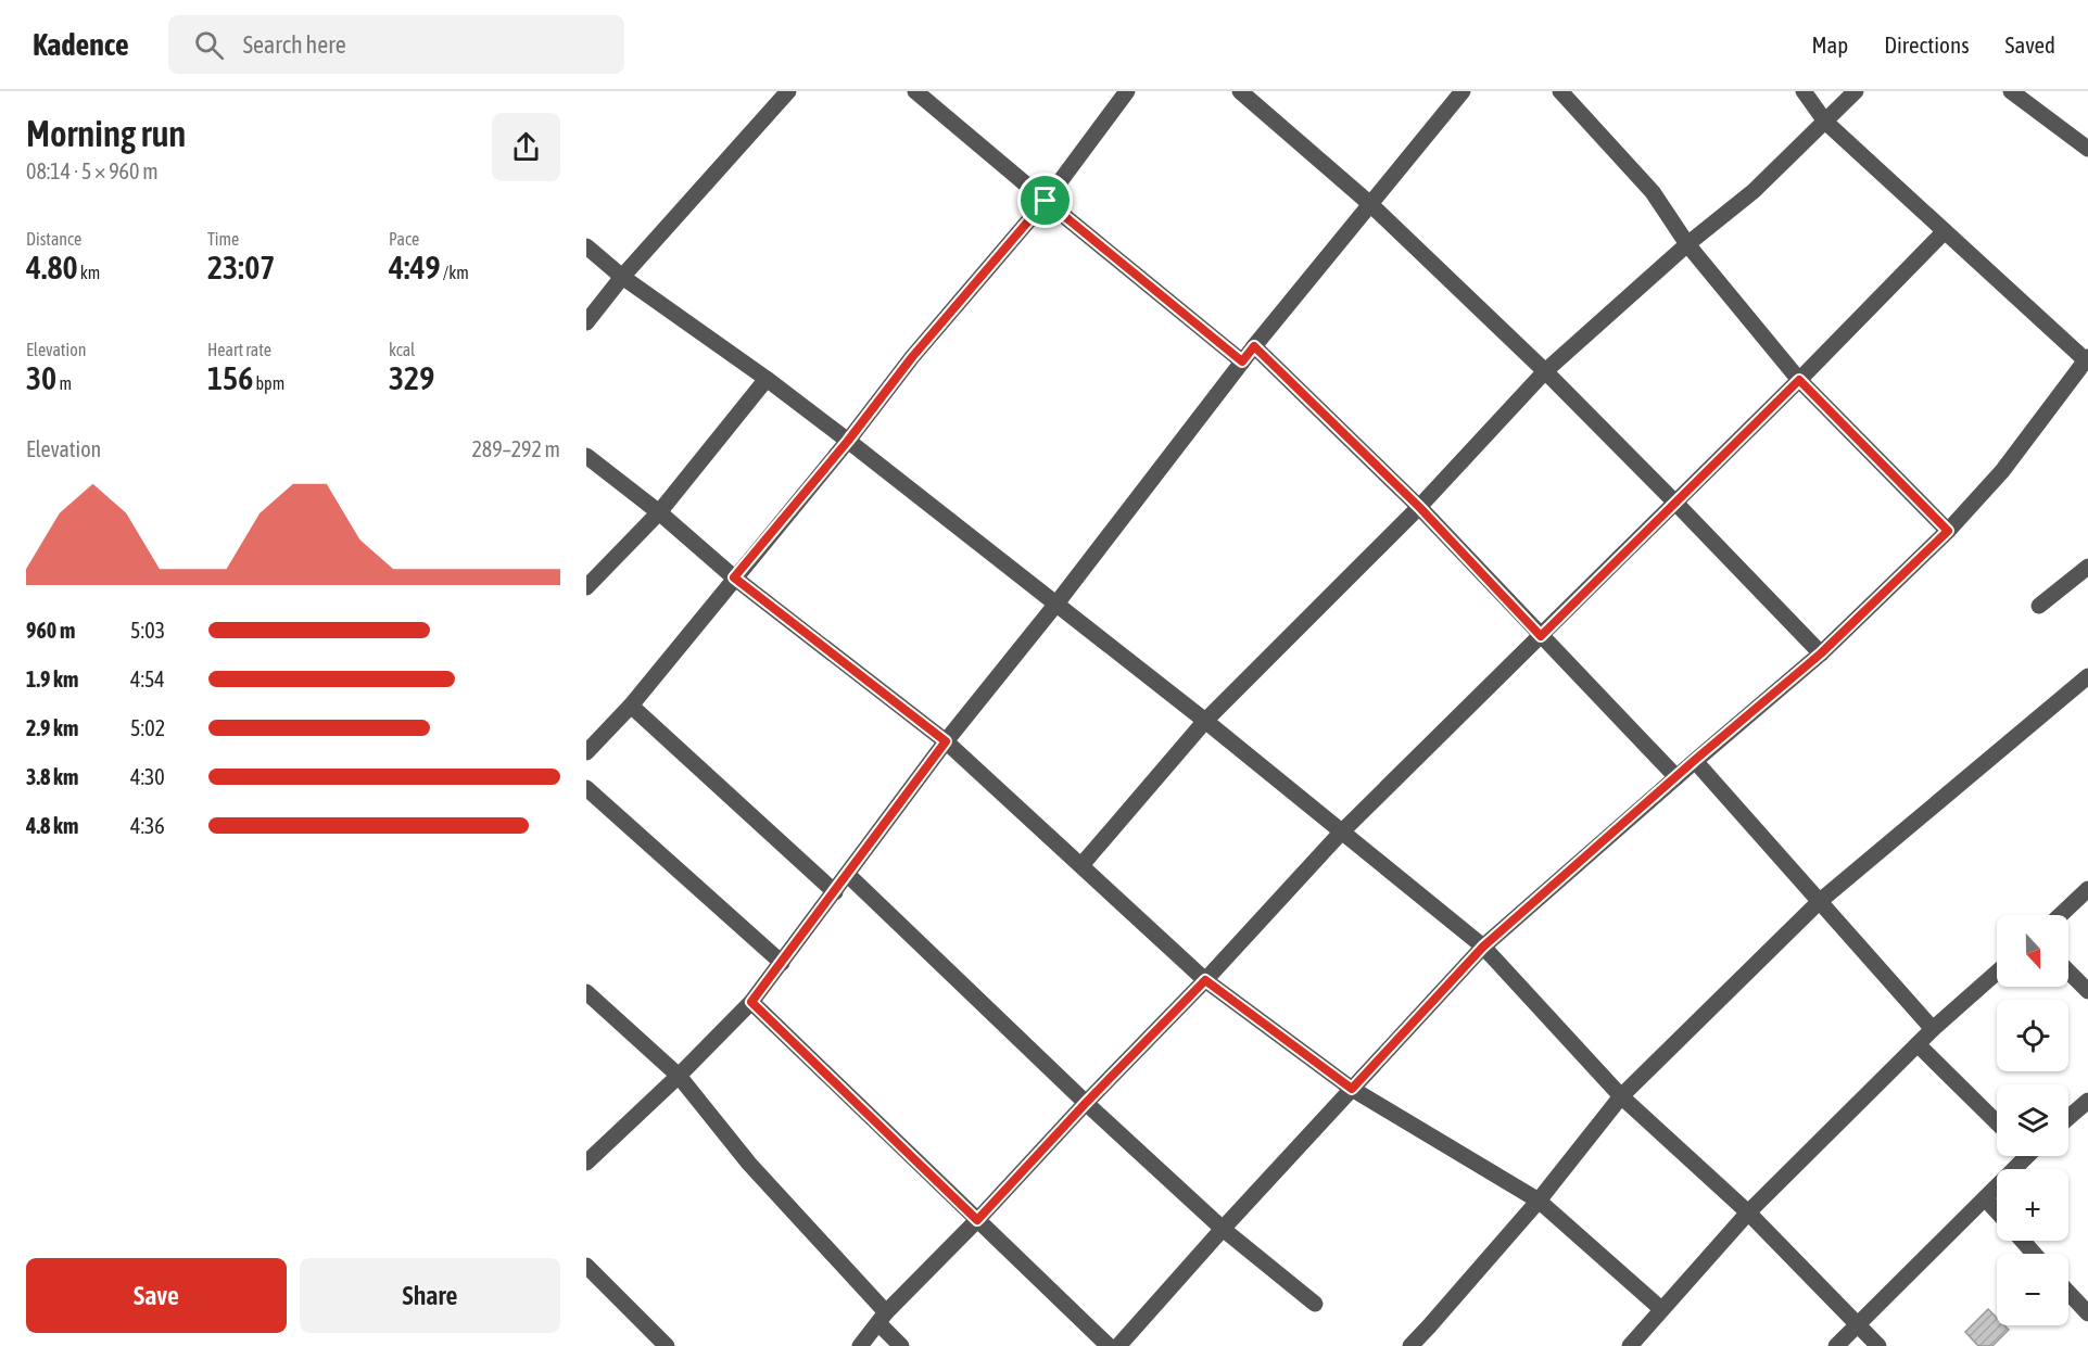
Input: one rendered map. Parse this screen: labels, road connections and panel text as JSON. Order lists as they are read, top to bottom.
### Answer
{
  "north": "bottom",
  "page": {
    "header": "Kadence",
    "search": "Search here",
    "nav": ["Map", "Directions", "Saved"],
    "heading": ["Morning run", "08:14 · 5 × 960 m"],
    "stats": [
      ["Distance", "4.80 km"],
      ["Time", "23:07"],
      ["Pace", "4:49 /km"],
      ["Elevation", "30 m"],
      ["Heart rate", "156 bpm"],
      ["kcal", "329"]
    ],
    "chart": ["Elevation", "289–292 m"],
    "list": [
      {
        "name": "960 m",
        "note": "5:03"
      },
      {
        "name": "1.9 km",
        "note": "4:54"
      },
      {
        "name": "2.9 km",
        "note": "5:02"
      },
      {
        "name": "3.8 km",
        "note": "4:30"
      },
      {
        "name": "4.8 km",
        "note": "4:36"
      }
    ],
    "map_buttons": ["+", "−"],
    "buttons": ["Save", "Share"]
  }
}
